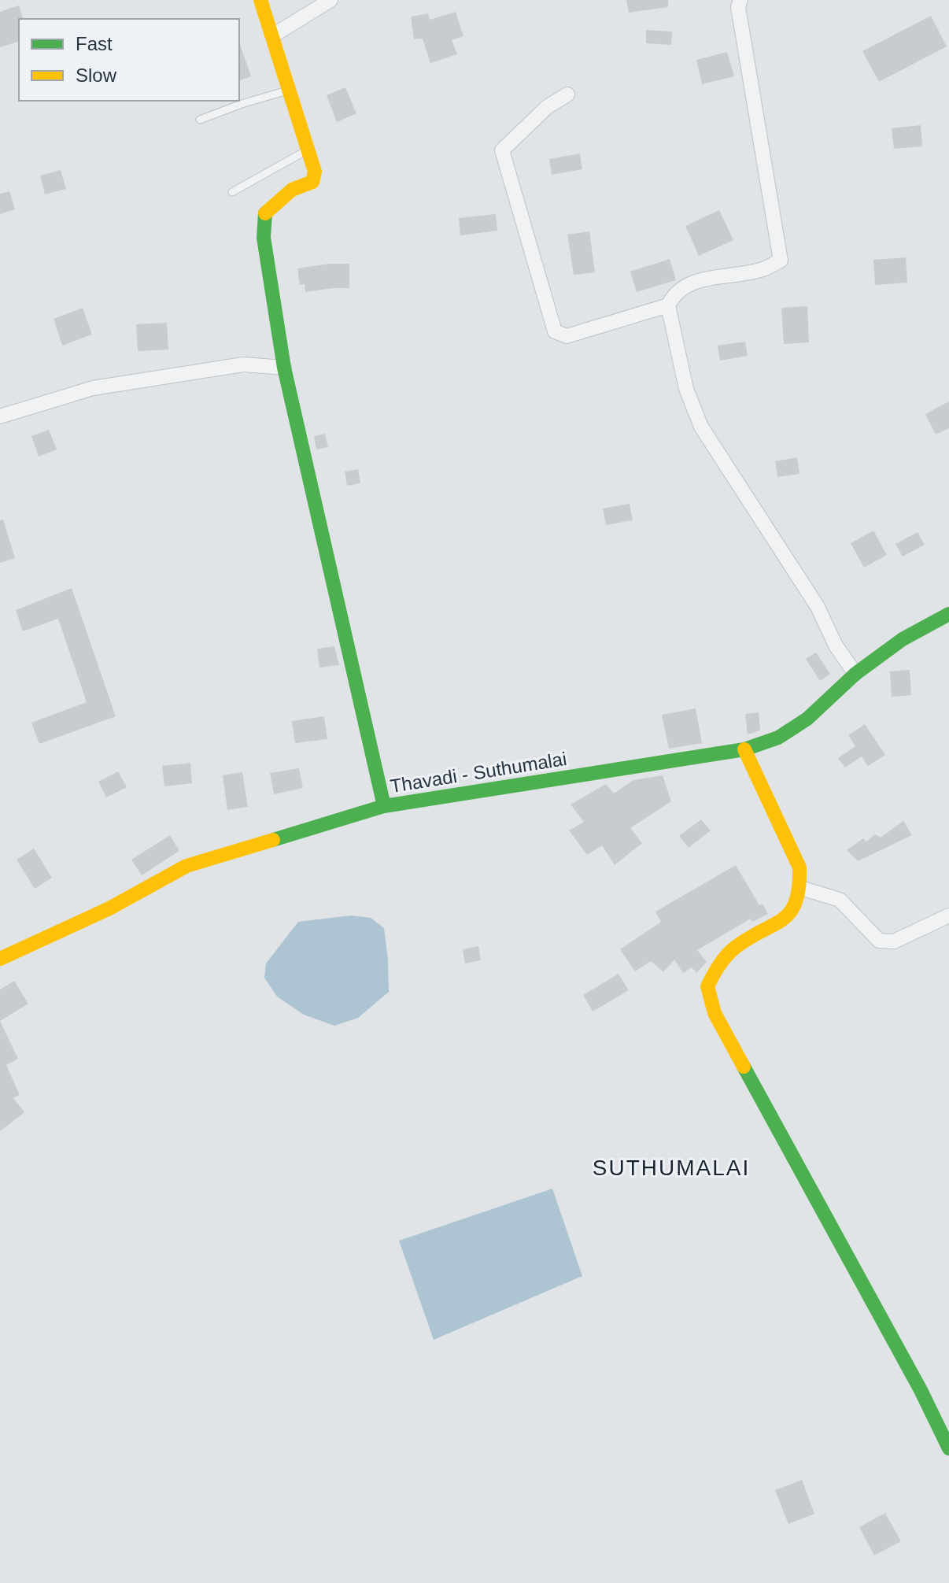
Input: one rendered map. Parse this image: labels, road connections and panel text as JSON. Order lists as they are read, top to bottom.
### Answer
{
  "streets": {
    "street": ["Thavadi - Suthumalai"]
  },
  "districts": ["SUTHUMALAI"],
  "legend": ["Fast", "Slow"]
}
